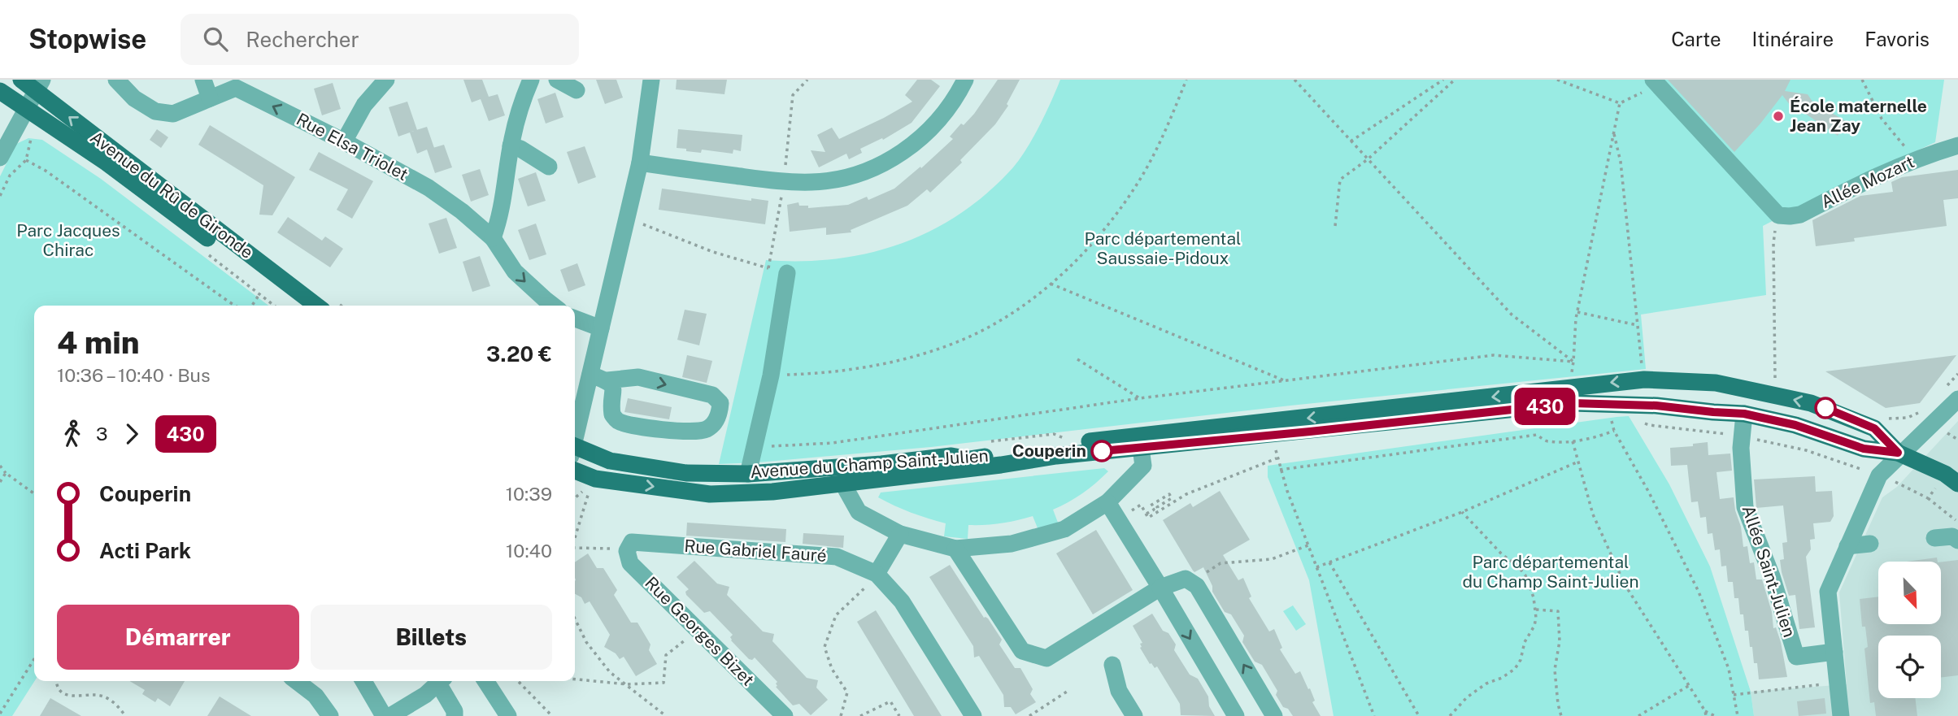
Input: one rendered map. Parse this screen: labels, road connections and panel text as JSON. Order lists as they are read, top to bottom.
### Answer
{
  "streets": {
    "main road": ["Avenue du Rû de Gironde", "Avenue du Champ Saint-Julien"],
    "street": [
      "Rue Elsa Triolet",
      "Allée Mozart",
      "Rue Gabriel Fauré",
      "Allée Saint-Julien",
      "Rue Georges Bizet"
    ]
  },
  "crossings": [
    ["Avenue du Champ Saint-Julien", "Allée Saint-Julien"],
    ["Rue Gabriel Fauré", "Rue Georges Bizet"]
  ],
  "parks": ["Parc Jacques Chirac", "Parc départemental Saussaie-Pidoux", "Parc départemental du Champ Saint-Julien"],
  "places": ["École maternelle Jean Zay", "Couperin"],
  "lines": ["bus line 430"],
  "north": "bottom right",
  "page": {
    "header": "Stopwise",
    "search": "Rechercher",
    "nav": ["Carte", "Itinéraire", "Favoris"],
    "on_map": "430",
    "heading": ["4 min", "10:36 – 10:40 · Bus", "3.20 €"],
    "legs": ["3", "430"],
    "list": [
      {
        "name": "Couperin",
        "value": "10:39"
      },
      {
        "name": "Acti Park",
        "value": "10:40"
      }
    ],
    "buttons": ["Démarrer", "Billets"]
  }
}
